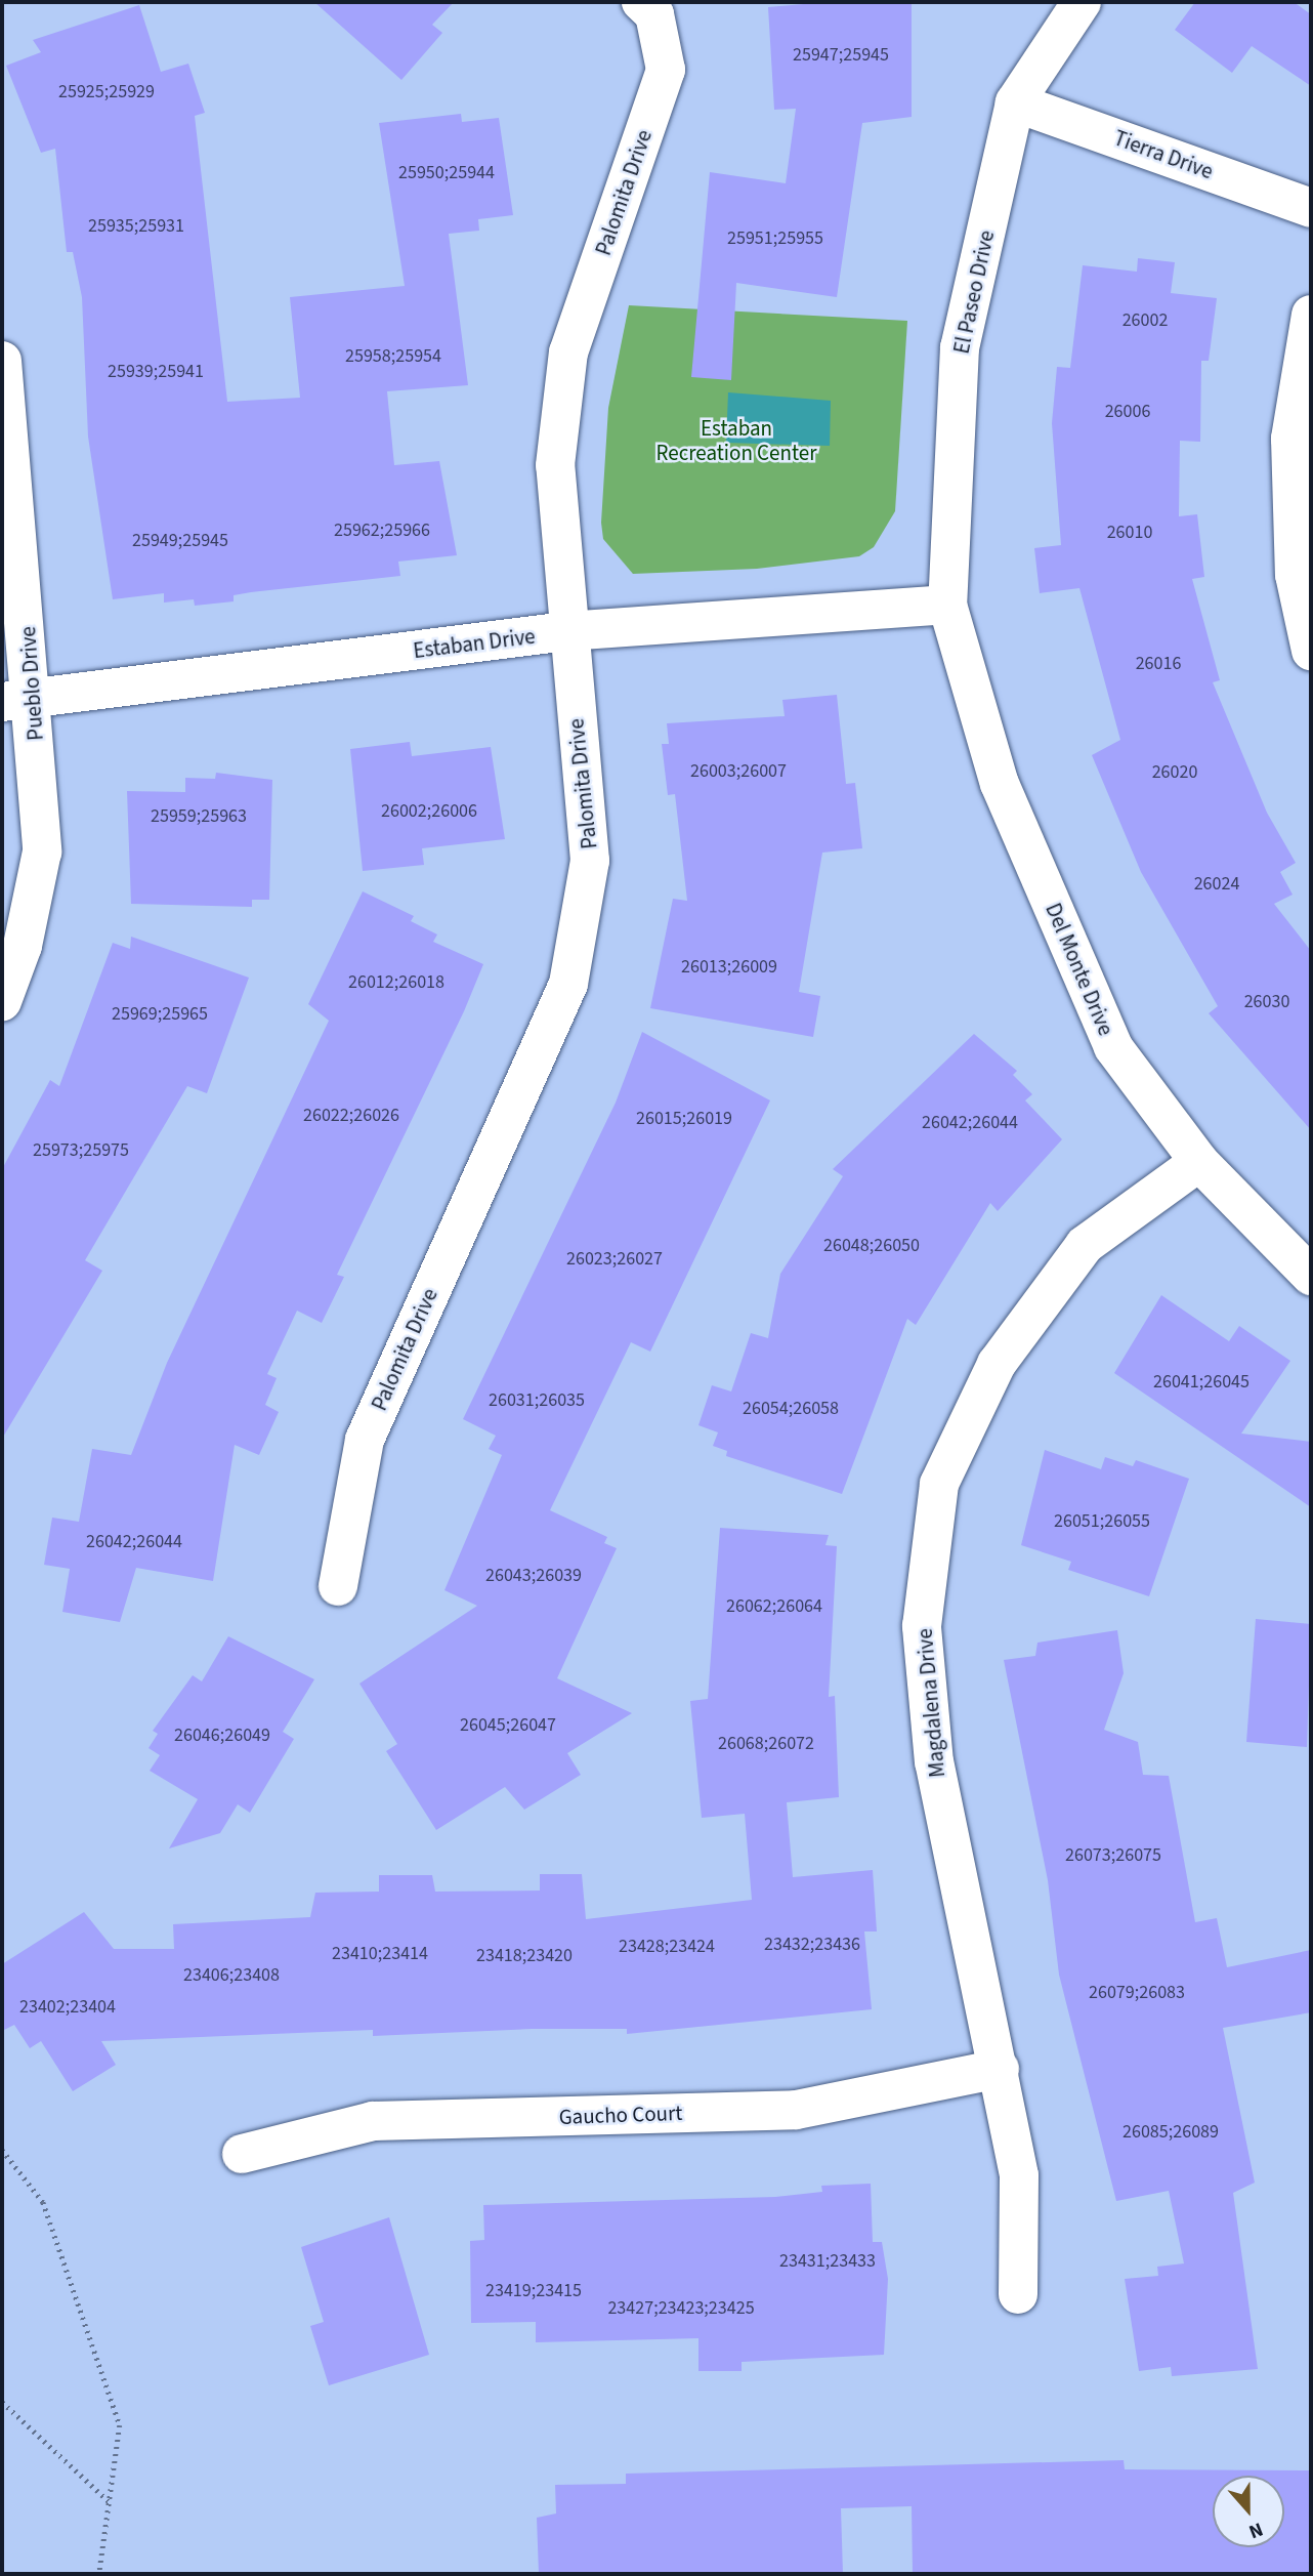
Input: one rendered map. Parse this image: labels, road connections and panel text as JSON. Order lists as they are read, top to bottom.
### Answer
{
  "streets": {
    "street": [
      "Tierra Drive",
      "Palomita Drive",
      "El Paseo Drive",
      "Estaban Drive",
      "Pueblo Drive",
      "Del Monte Drive",
      "Magdalena Drive",
      "Gaucho Court"
    ]
  },
  "crossings": [
    ["Tierra Drive", "El Paseo Drive"],
    ["Palomita Drive", "Estaban Drive"],
    ["El Paseo Drive", "Estaban Drive"],
    ["El Paseo Drive", "Del Monte Drive"],
    ["Estaban Drive", "Pueblo Drive"],
    ["Estaban Drive", "Del Monte Drive"],
    ["Del Monte Drive", "Magdalena Drive"],
    ["Magdalena Drive", "Gaucho Court"]
  ],
  "parks": ["Estaban Recreation Center"],
  "house_numbers": [
    "25947;25945",
    "25925;25929",
    "25950;25944",
    "25935;25931",
    "25951;25955",
    "26002",
    "25958;25954",
    "25939;25941",
    "26006",
    "25962;25966",
    "26010",
    "25949;25945",
    "26016",
    "26003;26007",
    "26020",
    "26002;26006",
    "25959;25963",
    "26024",
    "26013;26009",
    "26012;26018",
    "26030",
    "25969;25965",
    "26022;26026",
    "26015;26019",
    "26042;26044",
    "25973;25975",
    "26048;26050",
    "26023;26027",
    "26041;26045",
    "26031;26035",
    "26054;26058",
    "26051;26055",
    "26042;26044",
    "26043;26039",
    "26062;26064",
    "26045;26047",
    "26046;26049",
    "26068;26072",
    "26073;26075",
    "23432;23436",
    "23428;23424",
    "23410;23414",
    "23418;23420",
    "23406;23408",
    "26079;26083",
    "23402;23404",
    "26085;26089",
    "23431;23433",
    "23419;23415",
    "23427;23423;23425"
  ],
  "north": "bottom"
}
